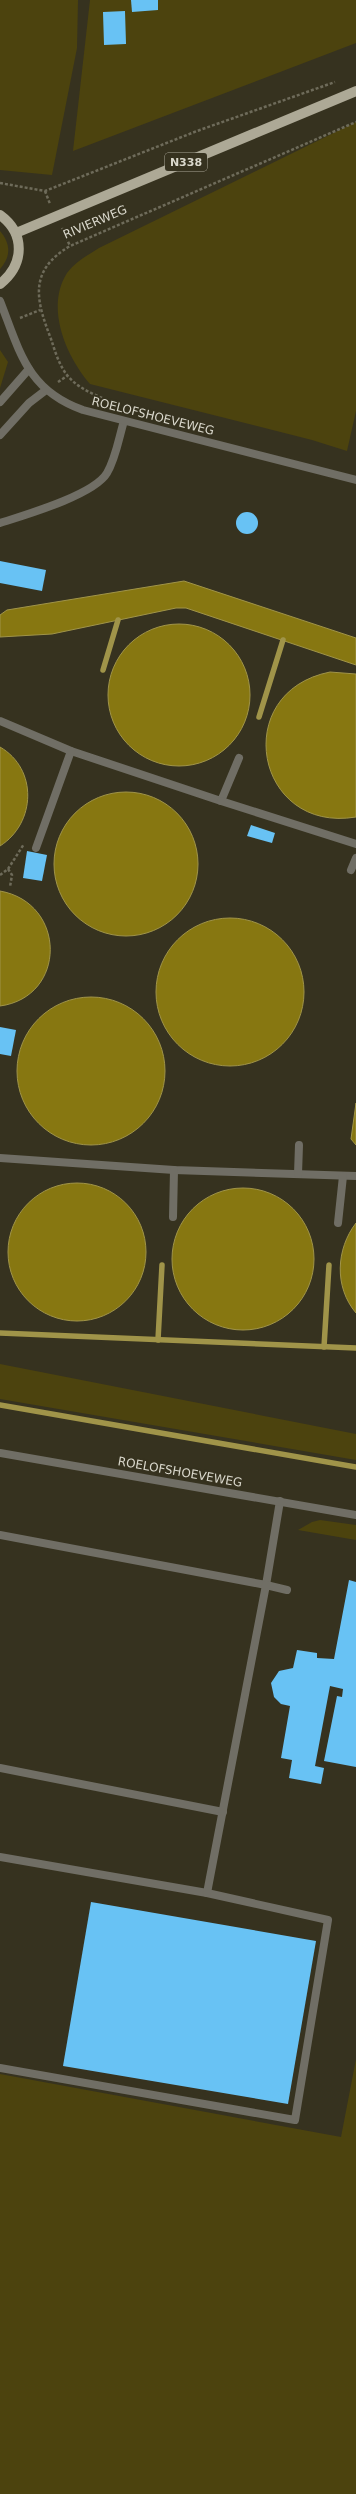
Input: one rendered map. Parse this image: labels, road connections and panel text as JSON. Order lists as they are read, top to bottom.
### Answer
{
  "streets": {
    "main road": ["N338", "RIVIERWEG"],
    "street": ["ROELOFSHOEVEWEG"]
  }
}
